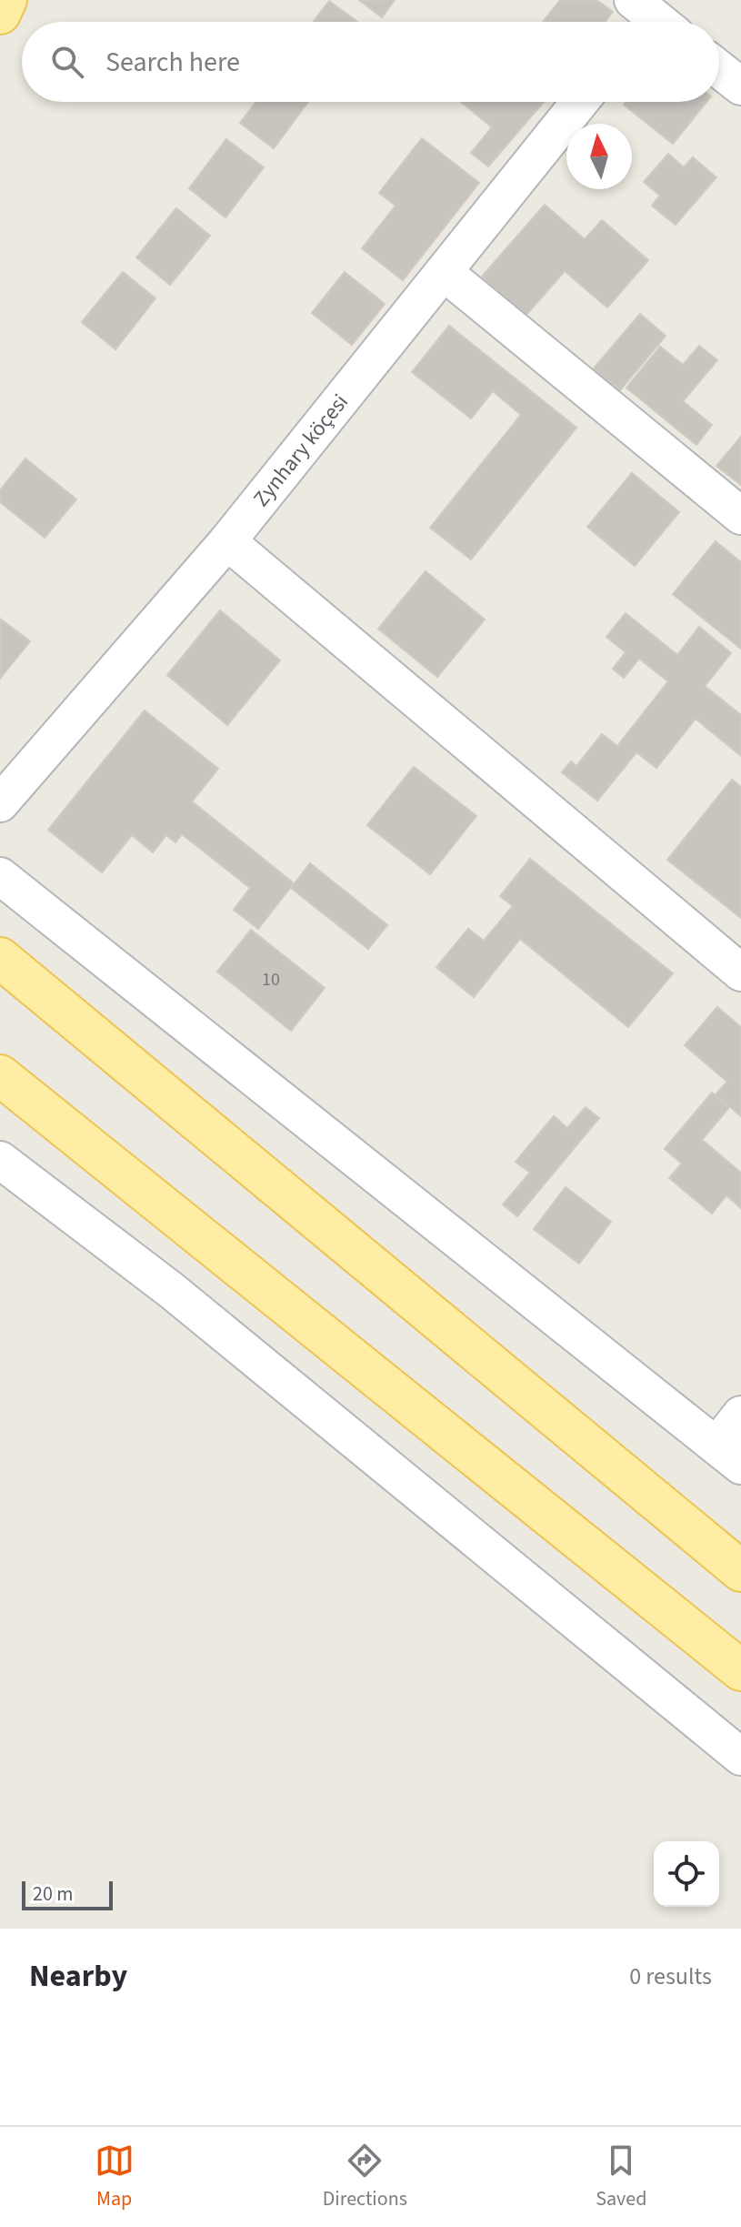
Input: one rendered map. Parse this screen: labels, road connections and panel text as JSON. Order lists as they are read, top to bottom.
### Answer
{
  "streets": {
    "street": ["Zynhary köçesi"]
  },
  "house_numbers": ["10"],
  "scale_bar": "20 m",
  "north": "top",
  "page": {
    "search": "Search here",
    "scale": "20 m",
    "heading": ["Nearby", "0 results"],
    "nav": ["Map", "Directions", "Saved"]
  }
}
